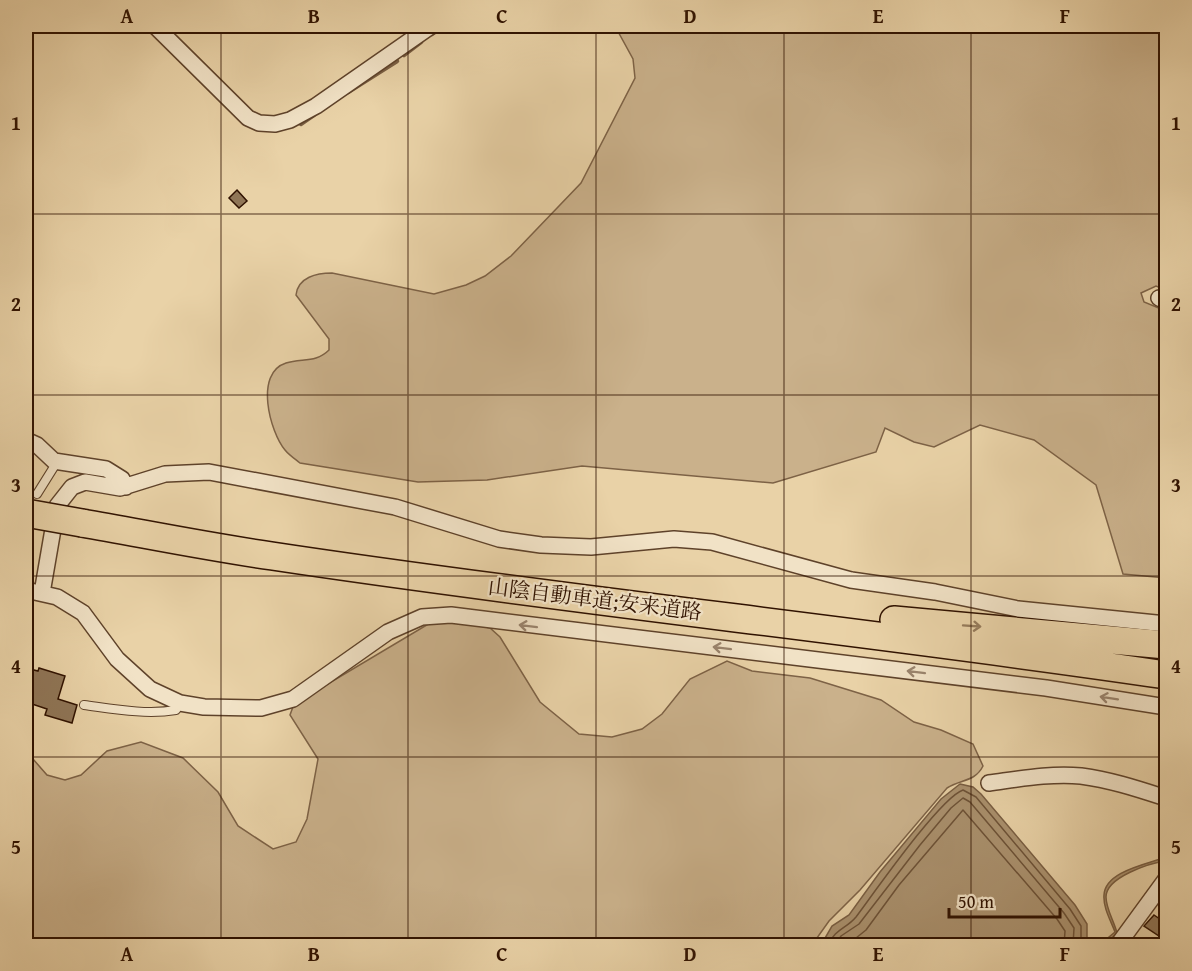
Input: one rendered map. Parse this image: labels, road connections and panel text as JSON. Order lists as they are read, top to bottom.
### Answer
{
  "streets": {
    "highway": ["山陰自動車道;安来道路"]
  },
  "scale_bar": "50 m",
  "grid": {
    "columns": [
      "A",
      "B",
      "C",
      "D",
      "E",
      "F"
    ],
    "rows": [
      "1",
      "2",
      "3",
      "4",
      "5"
    ]
  }
}
